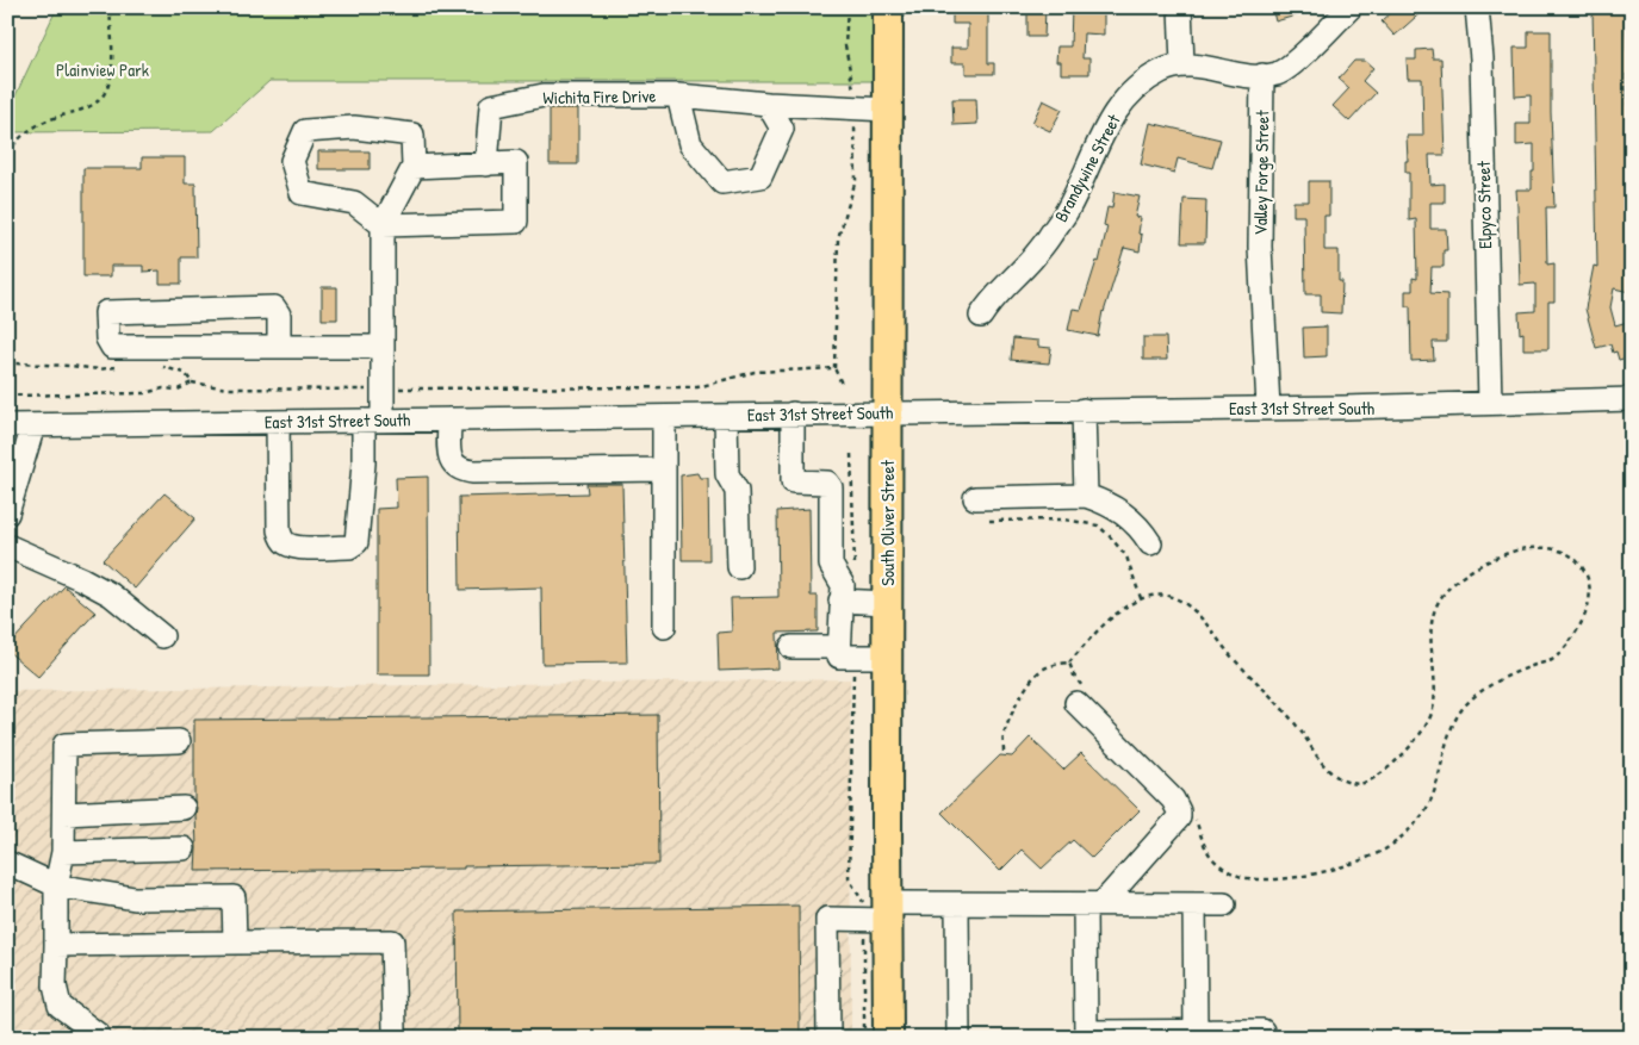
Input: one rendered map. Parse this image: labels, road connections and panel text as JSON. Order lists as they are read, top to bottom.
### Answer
{
  "streets": {
    "main road": ["South Oliver Street"],
    "street": [
      "Wichita Fire Drive",
      "Brandywine Street",
      "Valley Forge Street",
      "Elpyco Street",
      "East 31st Street South"
    ]
  },
  "crossings": [
    ["Valley Forge Street", "East 31st Street South"],
    ["Elpyco Street", "East 31st Street South"],
    ["East 31st Street South", "South Oliver Street"]
  ],
  "parks": ["Plainview Park"]
}
